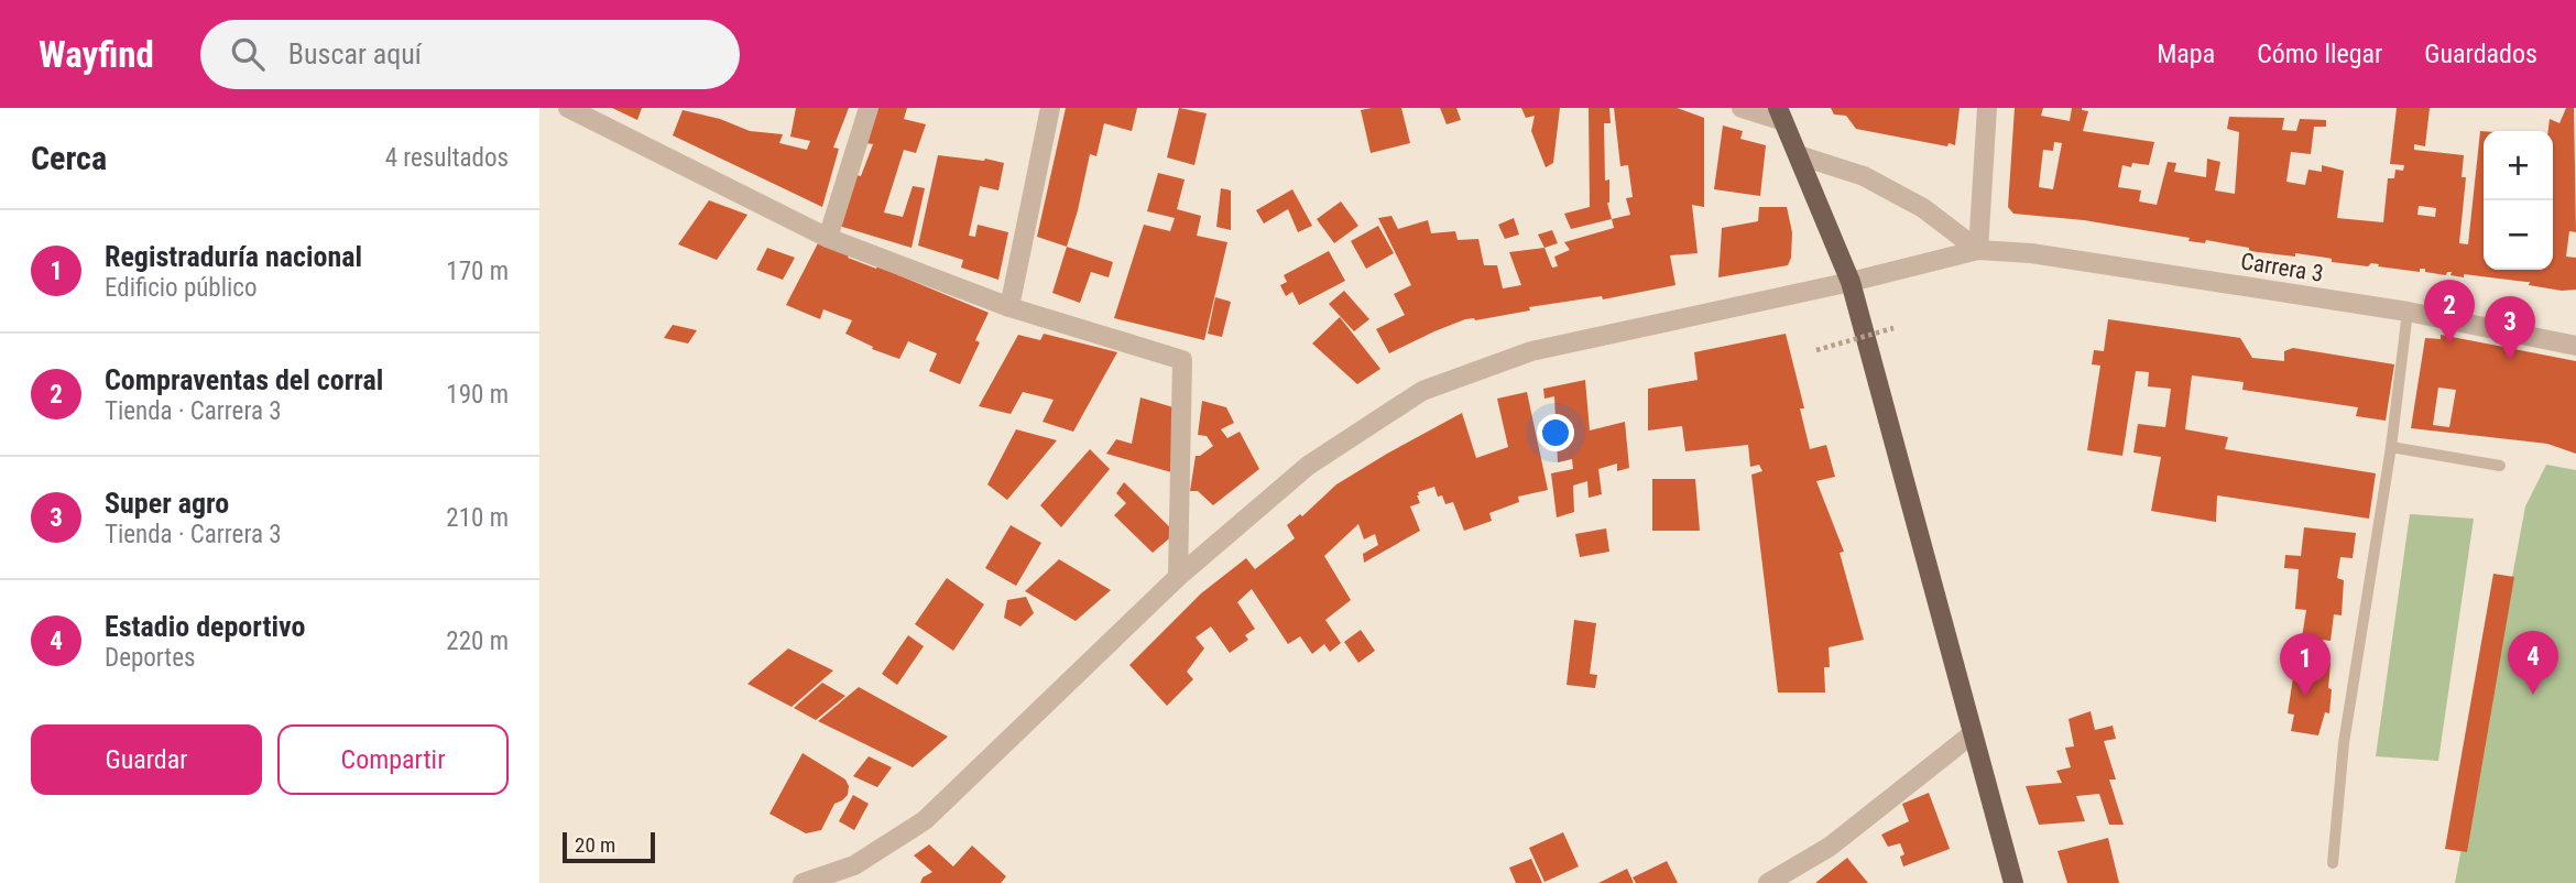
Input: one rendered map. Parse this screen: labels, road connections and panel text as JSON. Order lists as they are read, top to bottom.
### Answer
{
  "streets": {
    "street": ["Carrera 3"]
  },
  "scale_bar": "20 m",
  "page": {
    "header": "Wayfind",
    "search": "Buscar aquí",
    "nav": ["Mapa", "Cómo llegar", "Guardados"],
    "heading": ["Cerca", "4 resultados"],
    "map_buttons": ["+", "−"],
    "list": [
      {
        "mark": "1",
        "name": "Registraduría nacional",
        "note": "Edificio público",
        "value": "170 m"
      },
      {
        "mark": "2",
        "name": "Compraventas del corral",
        "note": "Tienda · Carrera 3",
        "value": "190 m"
      },
      {
        "mark": "3",
        "name": "Super agro",
        "note": "Tienda · Carrera 3",
        "value": "210 m"
      },
      {
        "mark": "4",
        "name": "Estadio deportivo",
        "note": "Deportes",
        "value": "220 m"
      }
    ],
    "pins": [
      "2",
      "3",
      "4",
      "1"
    ],
    "buttons": ["Guardar", "Compartir"],
    "scale": "20 m"
  }
}
